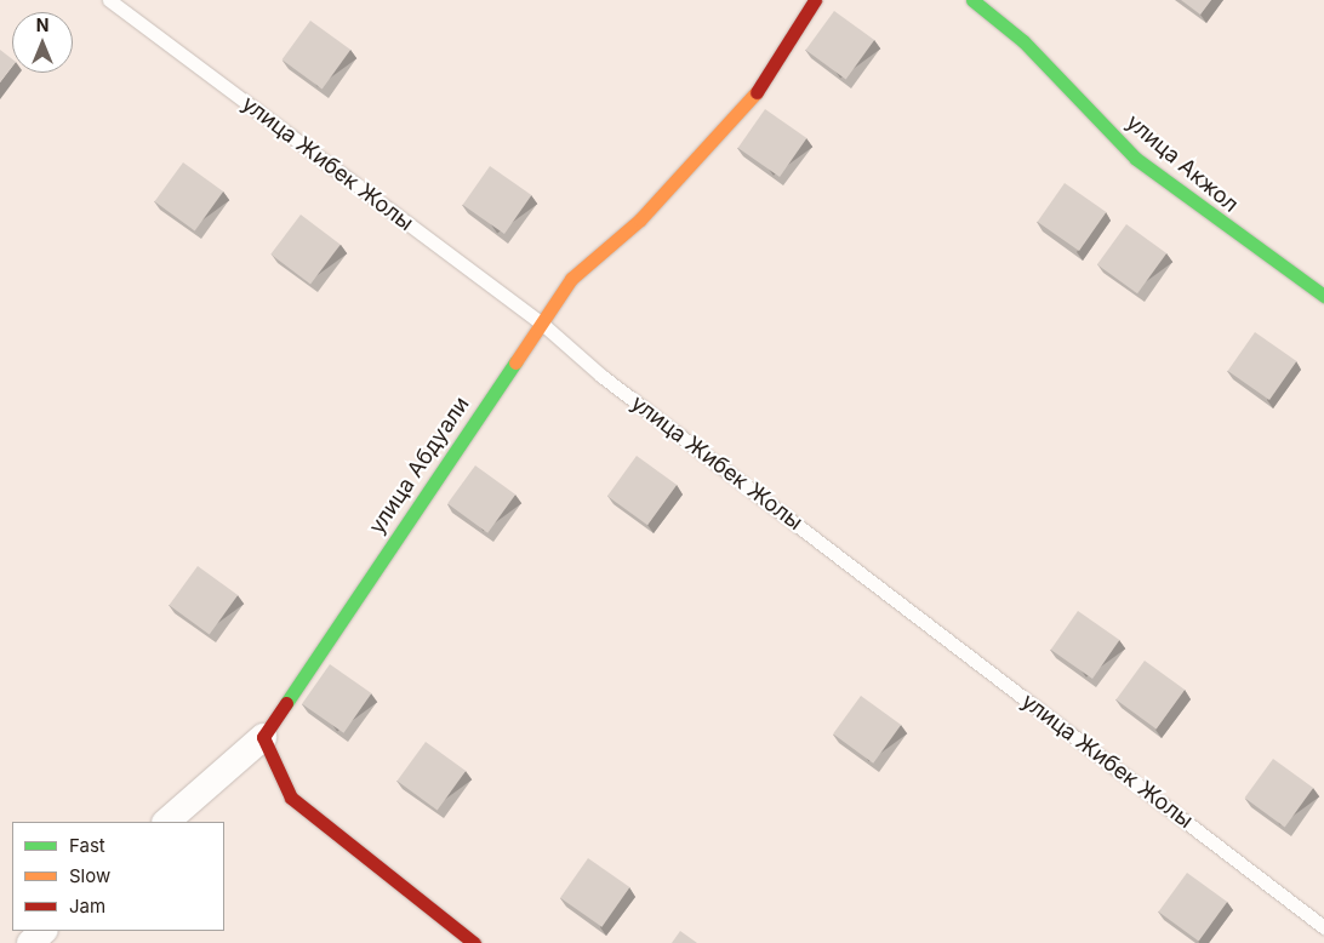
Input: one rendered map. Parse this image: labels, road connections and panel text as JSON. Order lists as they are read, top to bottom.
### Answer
{
  "streets": {
    "street": ["улица Акжол", "улица Абдуали"],
    "lane": ["улица Жибек Жолы"]
  },
  "crossings": [
    ["улица Жибек Жолы", "улица Абдуали"]
  ],
  "legend": ["Fast", "Slow", "Jam"],
  "north": "top"
}
